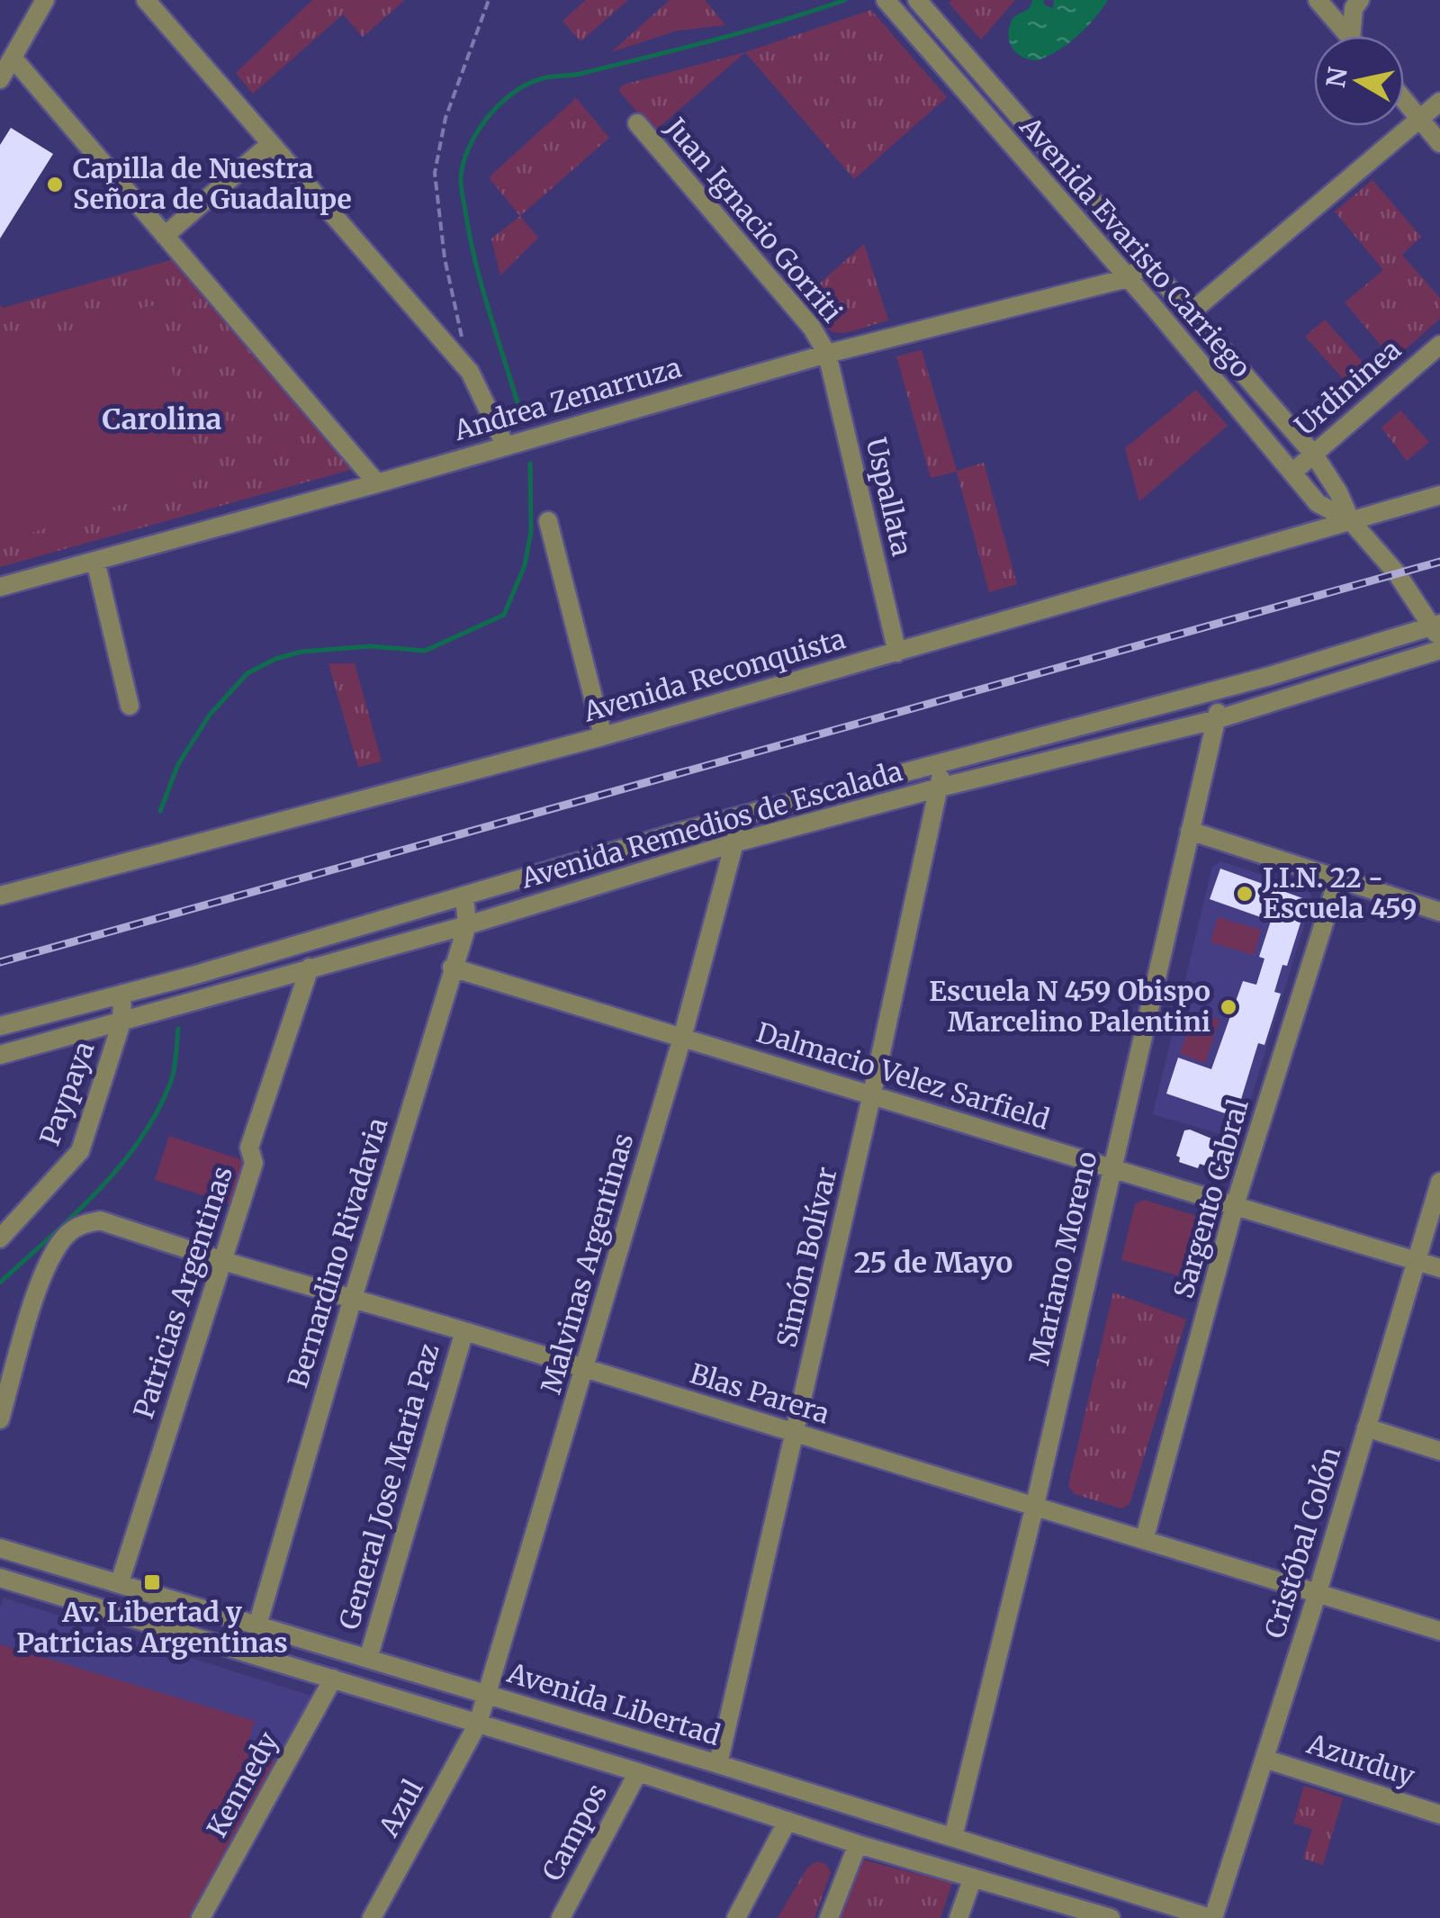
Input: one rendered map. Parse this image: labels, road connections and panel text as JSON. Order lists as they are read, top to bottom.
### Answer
{
  "streets": {
    "street": [
      "Juan Ignacio Gorriti",
      "Avenida Evaristo Carriego",
      "Urdininea",
      "Andrea Zenarruza",
      "Uspallata",
      "Avenida Reconquista",
      "Avenida Remedios de Escalada",
      "Dalmacio Velez Sarfield",
      "Paypaya",
      "Sargento Cabral",
      "Bernardino Rivadavia",
      "Simón Bolívar",
      "Mariano Moreno",
      "Malvinas Argentinas",
      "Patricias Argentinas",
      "Blas Parera",
      "General Jose Maria Paz",
      "Cristóbal Colón",
      "Avenida Libertad",
      "Azurduy",
      "Kennedy",
      "Azul",
      "Campos"
    ]
  },
  "crossings": [
    ["Juan Ignacio Gorriti", "Andrea Zenarruza"],
    ["Juan Ignacio Gorriti", "Uspallata"],
    ["Avenida Evaristo Carriego", "Urdininea"],
    ["Avenida Evaristo Carriego", "Andrea Zenarruza"],
    ["Avenida Evaristo Carriego", "Avenida Reconquista"],
    ["Avenida Evaristo Carriego", "Avenida Remedios de Escalada"],
    ["Andrea Zenarruza", "Uspallata"],
    ["Uspallata", "Avenida Reconquista"],
    ["Avenida Remedios de Escalada", "Paypaya"],
    ["Avenida Remedios de Escalada", "Bernardino Rivadavia"],
    ["Avenida Remedios de Escalada", "Simón Bolívar"],
    ["Avenida Remedios de Escalada", "Mariano Moreno"],
    ["Avenida Remedios de Escalada", "Malvinas Argentinas"],
    ["Avenida Remedios de Escalada", "Patricias Argentinas"],
    ["Dalmacio Velez Sarfield", "Sargento Cabral"],
    ["Dalmacio Velez Sarfield", "Bernardino Rivadavia"],
    ["Dalmacio Velez Sarfield", "Simón Bolívar"],
    ["Dalmacio Velez Sarfield", "Mariano Moreno"],
    ["Dalmacio Velez Sarfield", "Malvinas Argentinas"],
    ["Dalmacio Velez Sarfield", "Cristóbal Colón"],
    ["Sargento Cabral", "Blas Parera"],
    ["Bernardino Rivadavia", "Blas Parera"],
    ["Bernardino Rivadavia", "Avenida Libertad"],
    ["Simón Bolívar", "Blas Parera"],
    ["Simón Bolívar", "Avenida Libertad"],
    ["Mariano Moreno", "Blas Parera"],
    ["Mariano Moreno", "Avenida Libertad"],
    ["Malvinas Argentinas", "Blas Parera"],
    ["Malvinas Argentinas", "Avenida Libertad"],
    ["Malvinas Argentinas", "Azul"],
    ["Patricias Argentinas", "Blas Parera"],
    ["Patricias Argentinas", "Avenida Libertad"],
    ["Blas Parera", "General Jose Maria Paz"],
    ["Blas Parera", "Cristóbal Colón"],
    ["General Jose Maria Paz", "Avenida Libertad"],
    ["Cristóbal Colón", "Avenida Libertad"],
    ["Cristóbal Colón", "Azurduy"]
  ],
  "districts": ["Carolina", "25 de Mayo"],
  "places": {
    "other": ["Capilla de Nuestra Señora de Guadalupe", "J.I.N. 22 - Escuela 459", "Escuela N 459 Obispo Marcelino Palentini"],
    "transit": ["Av. Libertad y Patricias Argentinas"]
  },
  "north": "left"
}
